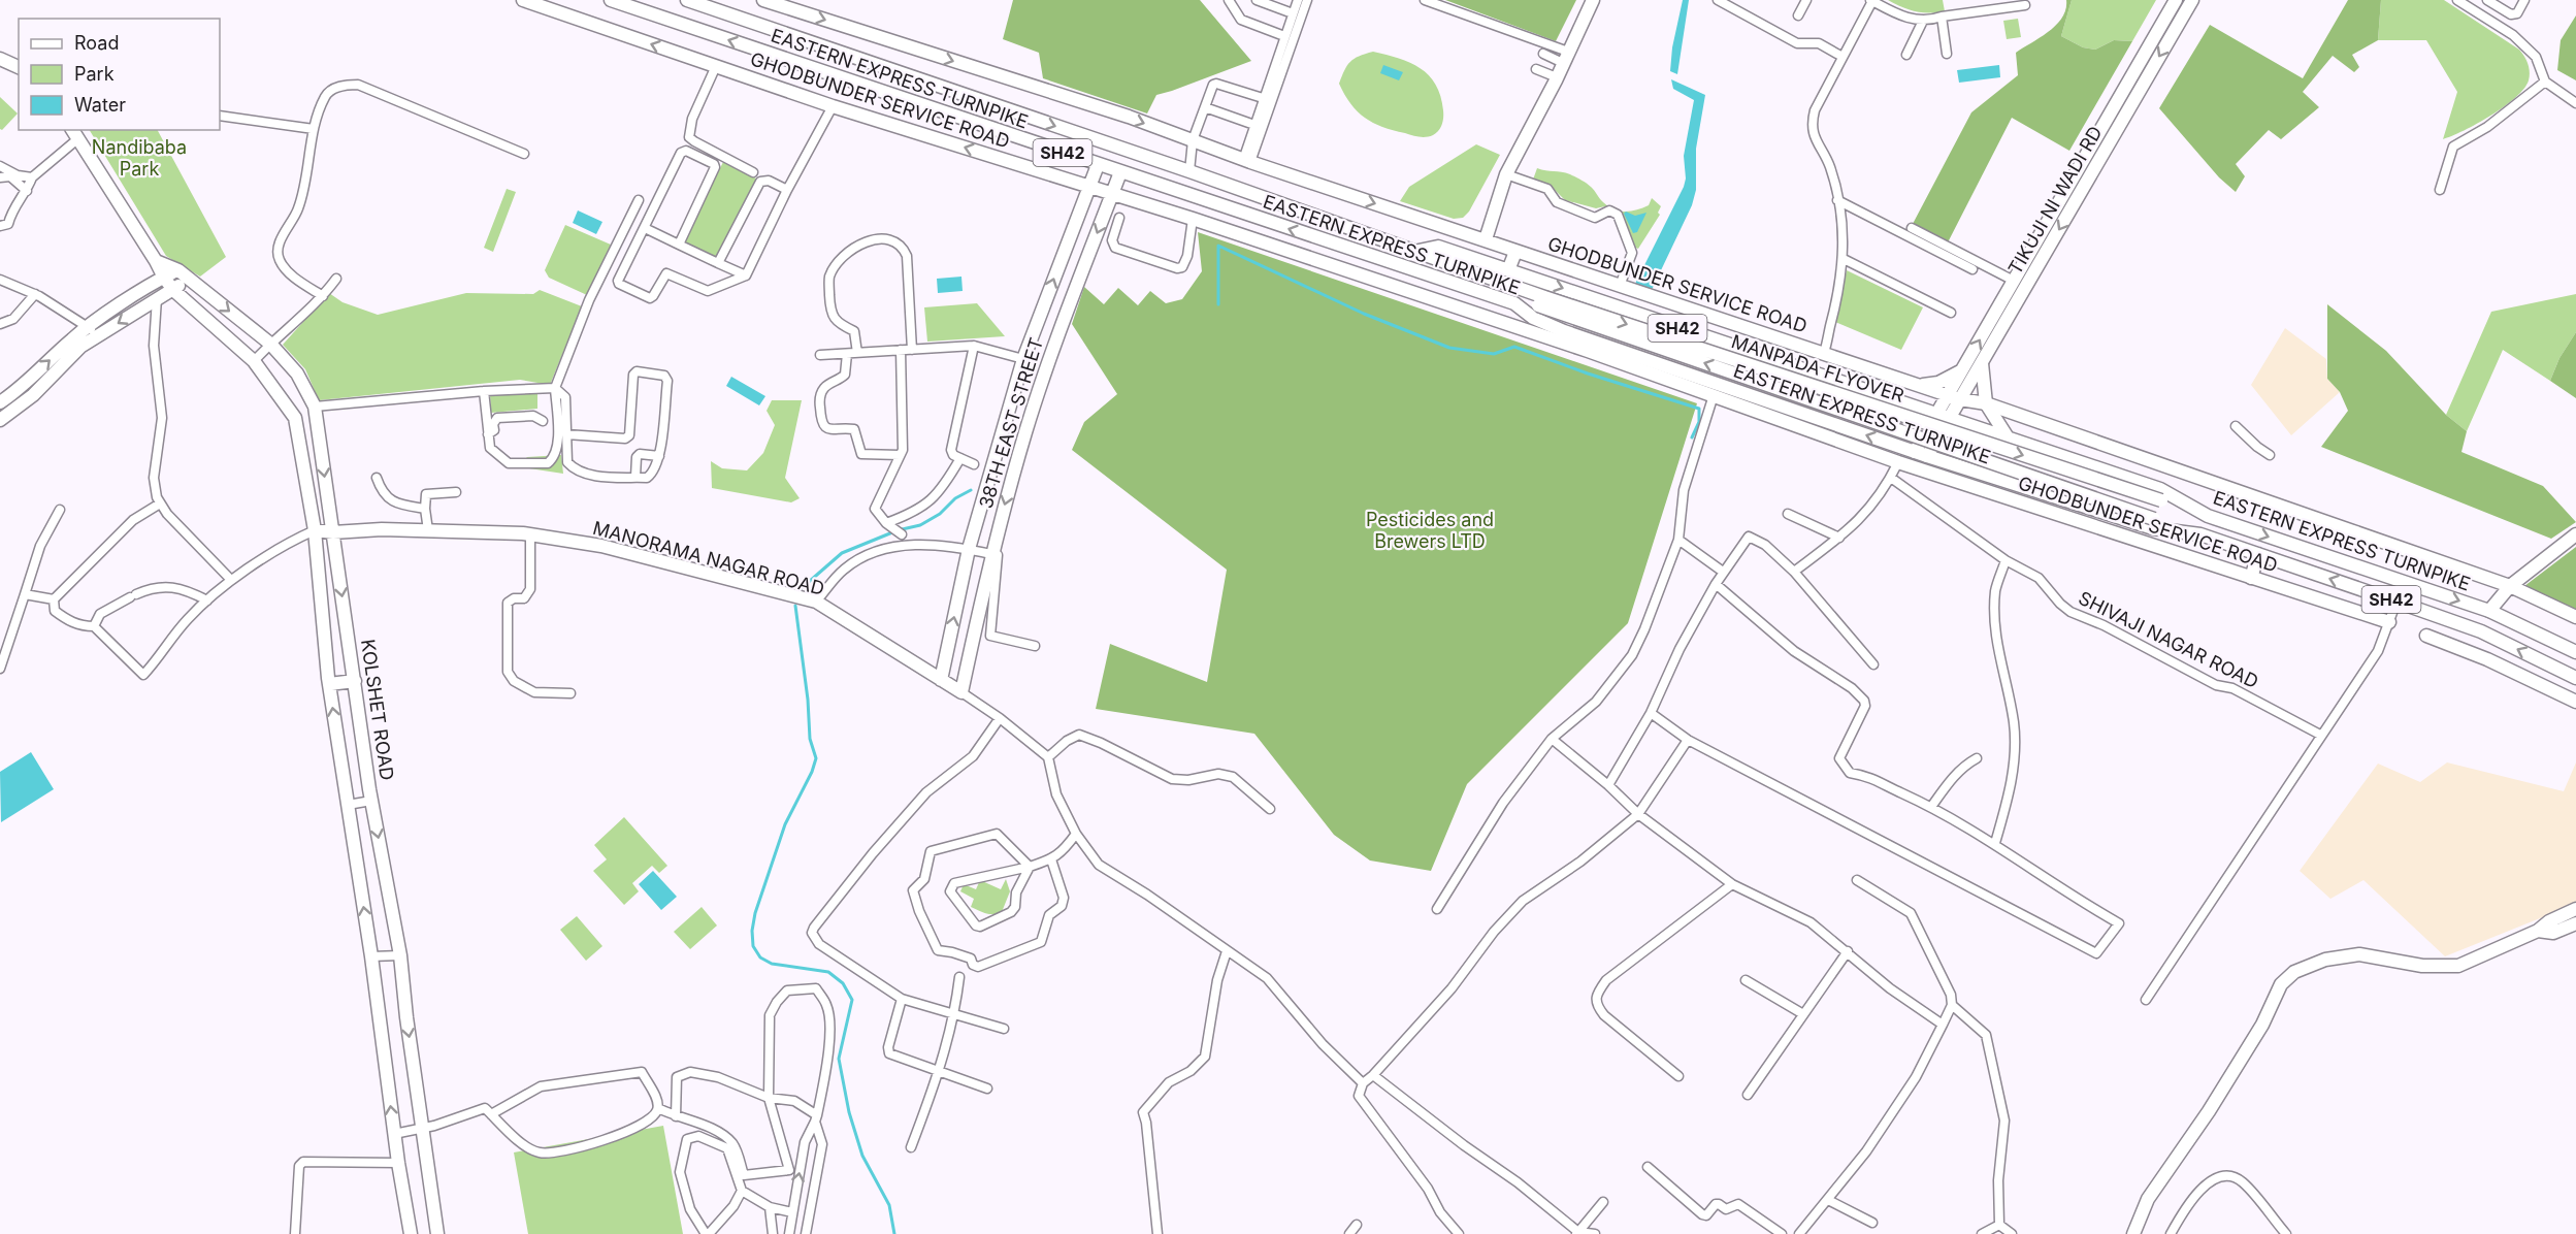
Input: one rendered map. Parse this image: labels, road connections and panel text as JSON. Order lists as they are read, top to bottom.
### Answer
{
  "streets": {
    "street": [
      "EASTERN EXPRESS TURNPIKE",
      "GHODBUNDER SERVICE ROAD",
      "SH42",
      "TIKUJI NI WADI RD",
      "MANPADA FLYOVER",
      "38TH EAST STREET",
      "MANORAMA NAGAR ROAD",
      "SHIVAJI NAGAR ROAD",
      "KOLSHET ROAD"
    ]
  },
  "crossings": [
    ["EASTERN EXPRESS TURNPIKE", "GHODBUNDER SERVICE ROAD"],
    ["EASTERN EXPRESS TURNPIKE", "TIKUJI NI WADI RD"],
    ["EASTERN EXPRESS TURNPIKE", "MANPADA FLYOVER"],
    ["EASTERN EXPRESS TURNPIKE", "38TH EAST STREET"],
    ["GHODBUNDER SERVICE ROAD", "TIKUJI NI WADI RD"],
    ["GHODBUNDER SERVICE ROAD", "38TH EAST STREET"],
    ["38TH EAST STREET", "MANORAMA NAGAR ROAD"],
    ["MANORAMA NAGAR ROAD", "KOLSHET ROAD"]
  ],
  "parks": ["Nandibaba Park", "Pesticides and Brewers LTD"],
  "legend": ["Road", "Park", "Water"]
}
